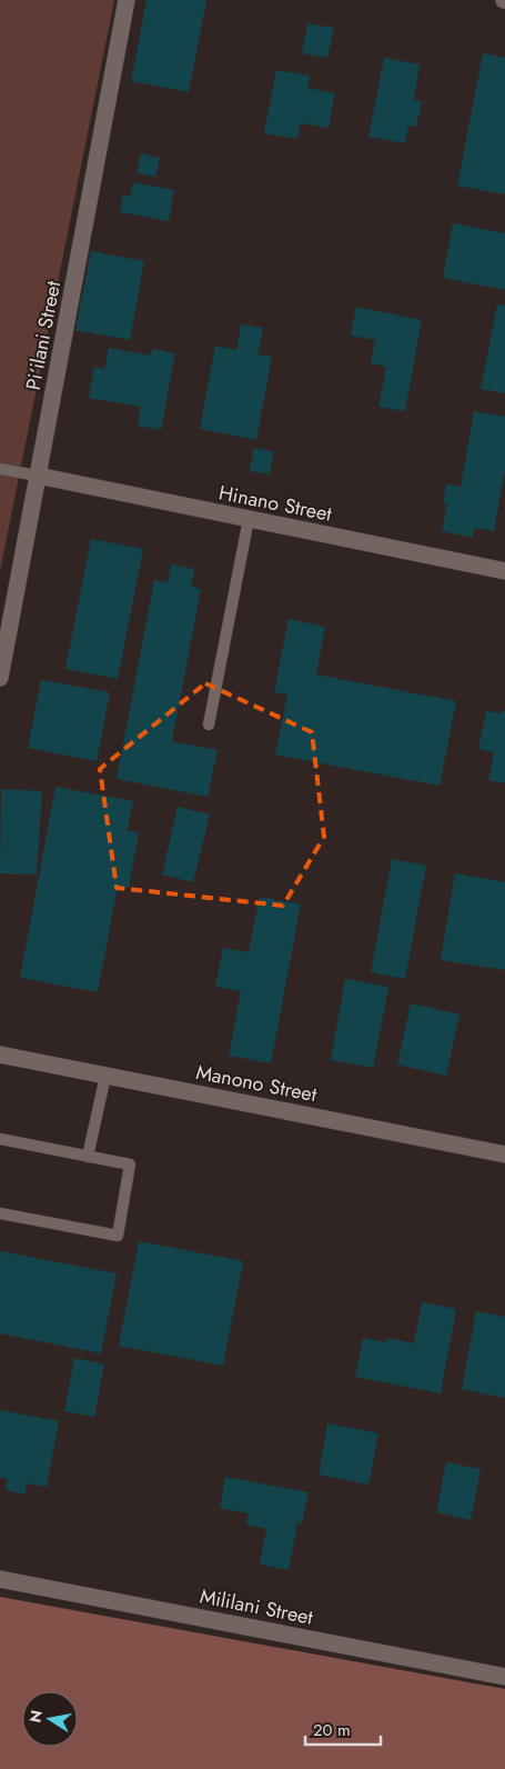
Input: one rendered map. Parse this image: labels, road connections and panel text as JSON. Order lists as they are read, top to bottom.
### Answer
{
  "streets": {
    "street": [
      "Pi‘ilani Street",
      "Hinano Street",
      "Manono Street",
      "Mililani Street"
    ]
  },
  "crossings": [
    ["Pi‘ilani Street", "Hinano Street"]
  ],
  "scale_bar": "20 m",
  "north": "left"
}
